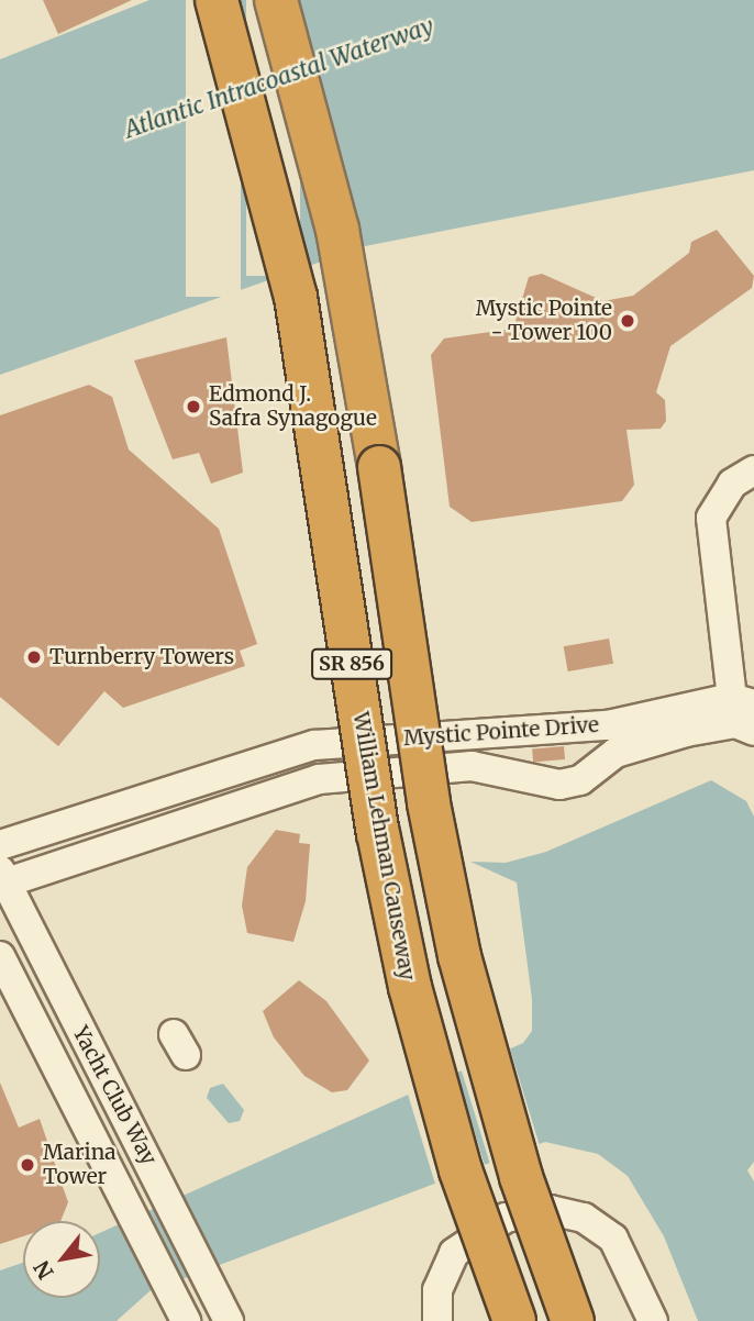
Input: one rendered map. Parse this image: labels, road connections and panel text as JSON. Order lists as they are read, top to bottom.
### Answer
{
  "streets": {
    "highway": ["SR 856", "William Lehman Causeway"],
    "street": ["Mystic Pointe Drive", "Yacht Club Way"]
  },
  "crossings": [
    ["Mystic Pointe Drive", "Yacht Club Way"]
  ],
  "water": ["Atlantic Intracoastal Waterway"],
  "places": [
    "Mystic Pointe - Tower 100",
    "Edmond J. Safra Synagogue",
    "Turnberry Towers",
    "Marina Tower"
  ],
  "north": "bottom left"
}
